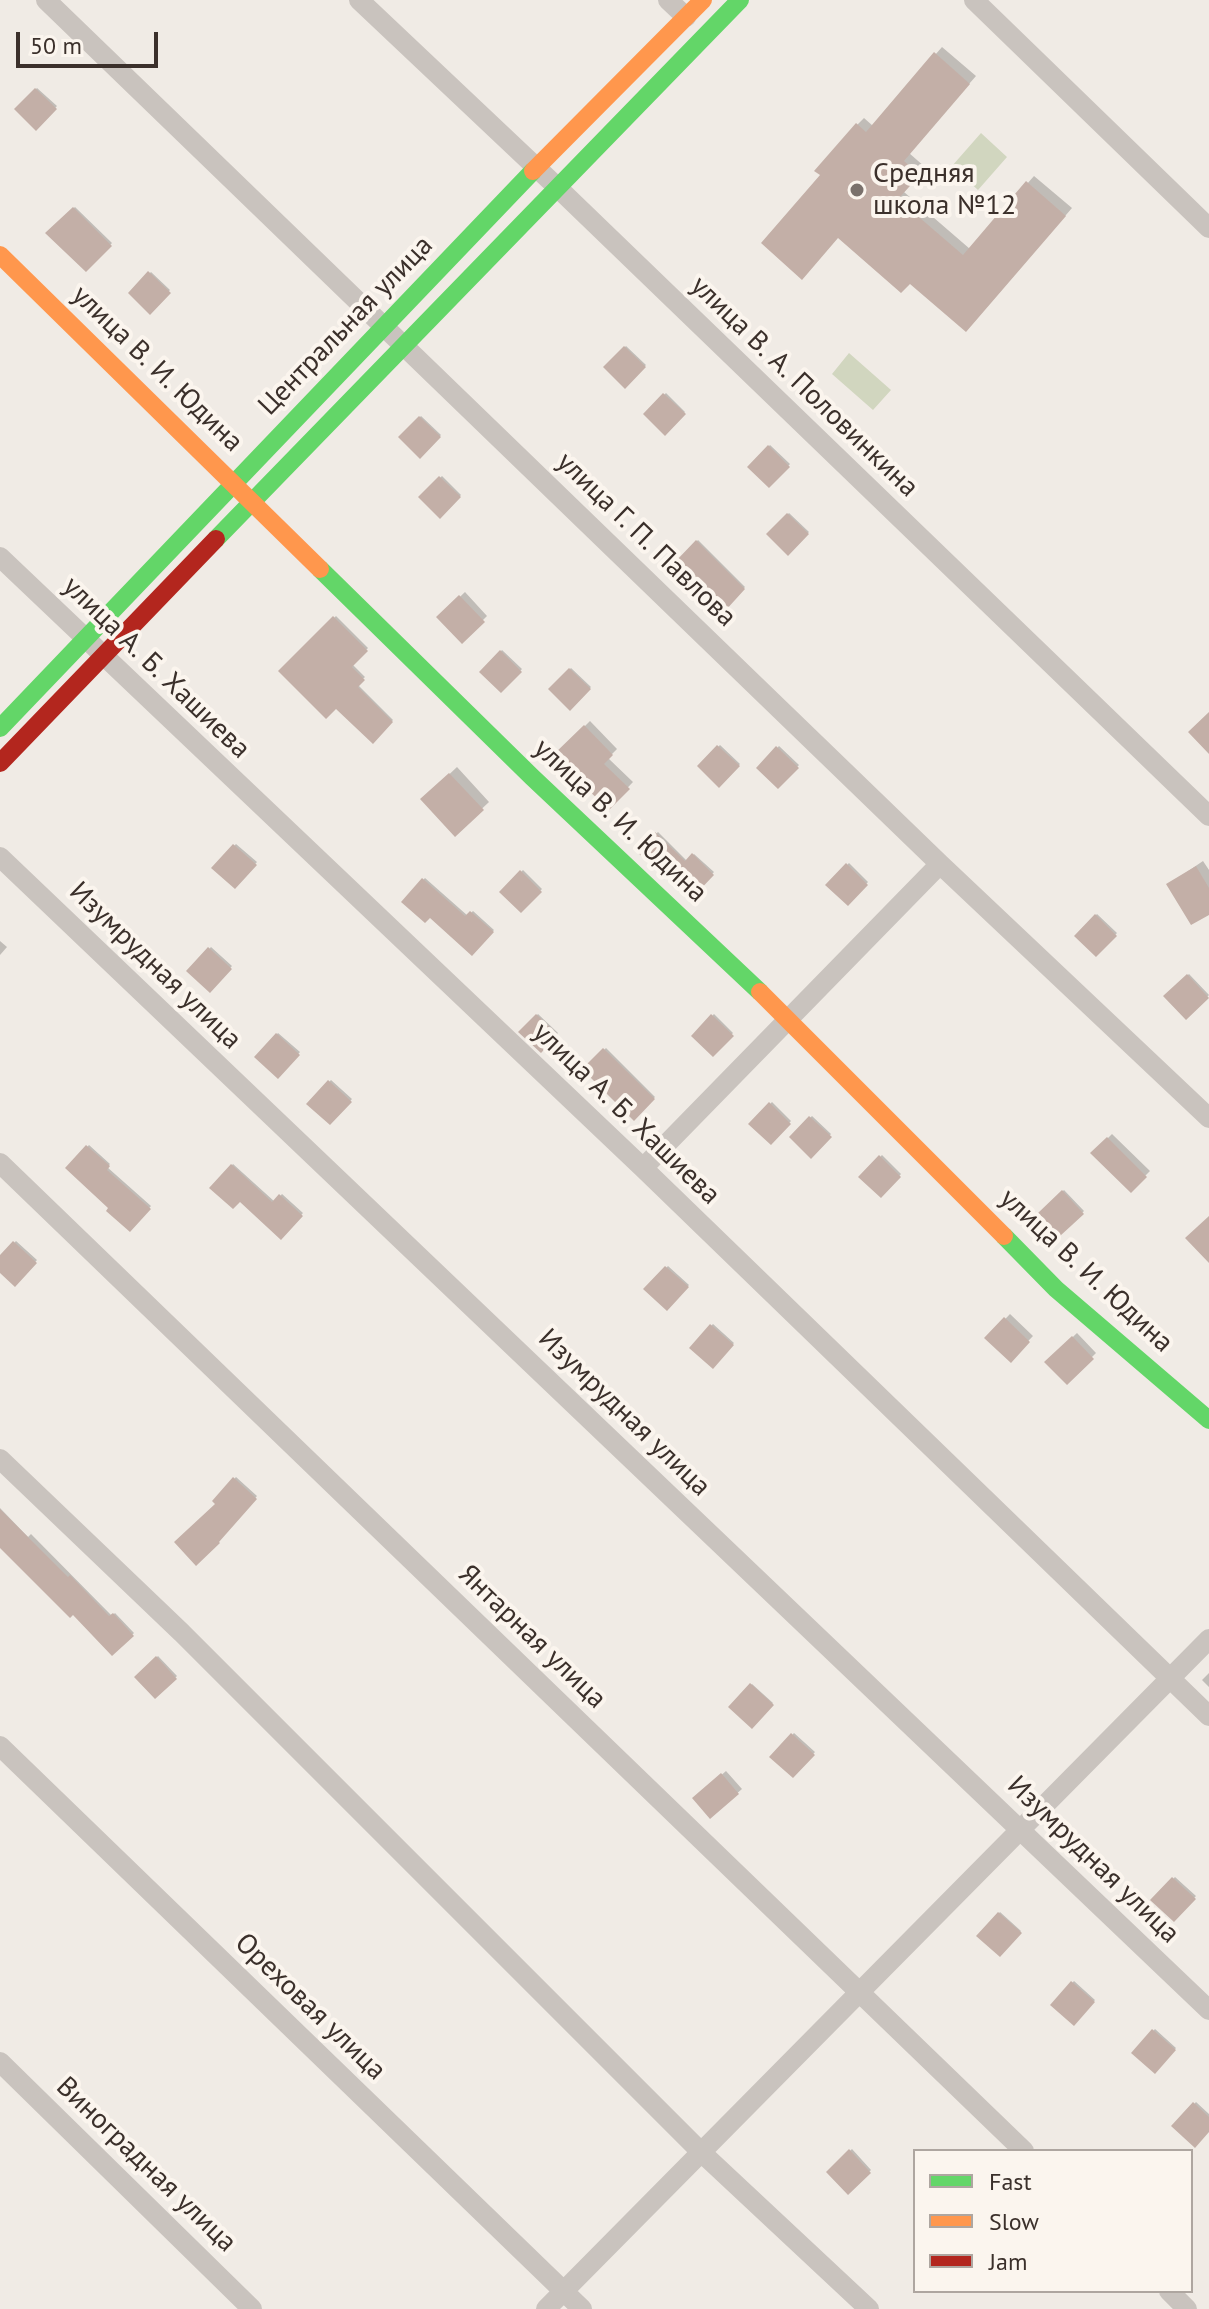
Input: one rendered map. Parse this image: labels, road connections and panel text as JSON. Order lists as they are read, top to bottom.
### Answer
{
  "streets": {
    "street": [
      "Центральная улица",
      "улица В. И. Юдина",
      "улица В. А. Половинкина",
      "улица Г. П. Павлова",
      "улица А. Б. Хашиева",
      "Изумрудная улица",
      "Янтарная улица",
      "Ореховая улица",
      "Виноградная улица"
    ]
  },
  "crossings": [
    ["Центральная улица", "улица В. И. Юдина"],
    ["Центральная улица", "улица В. А. Половинкина"],
    ["Центральная улица", "улица Г. П. Павлова"],
    ["Центральная улица", "улица А. Б. Хашиева"]
  ],
  "places": ["Средняя школа №12"],
  "legend": ["Fast", "Slow", "Jam"],
  "scale_bar": "50 m"
}
